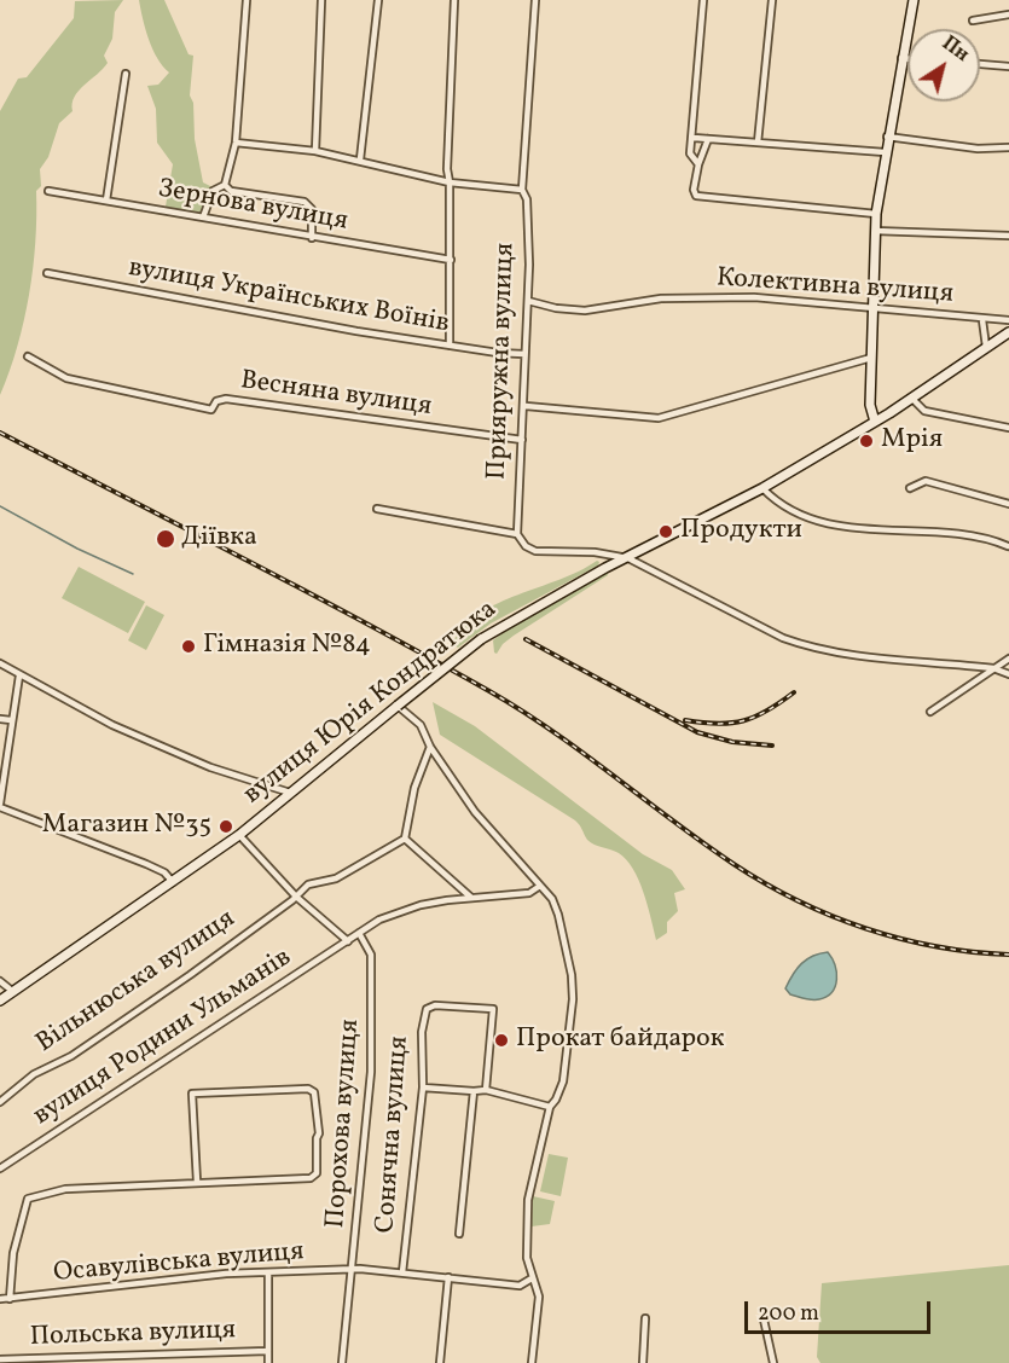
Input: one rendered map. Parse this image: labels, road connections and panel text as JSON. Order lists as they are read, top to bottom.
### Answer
{
  "streets": {
    "street": [
      "Зернова вулиця",
      "Колективна вулиця",
      "вулиця Українських Воїнів",
      "Прияружна вулиця",
      "Весняна вулиця",
      "вулиця Юрія Кондратюка",
      "Вільнюська вулиця",
      "вулиця Родини Ульманів",
      "Порохова вулиця",
      "Сонячна вулиця",
      "Осавулівська вулиця",
      "Польська вулиця"
    ]
  },
  "crossings": [
    ["Колективна вулиця", "Прияружна вулиця"],
    ["вулиця Українських Воїнів", "Прияружна вулиця"],
    ["Прияружна вулиця", "Весняна вулиця"],
    ["вулиця Родини Ульманів", "Порохова вулиця"],
    ["Порохова вулиця", "Осавулівська вулиця"],
    ["Сонячна вулиця", "Осавулівська вулиця"],
    ["Осавулівська вулиця", "Польська вулиця"]
  ],
  "places": [
    "Мрія",
    "Продукти",
    "Діївка",
    "Гімназія №84",
    "Магазин №35",
    "Прокат байдарок"
  ],
  "scale_bar": "200 m",
  "north": "top right"
}
